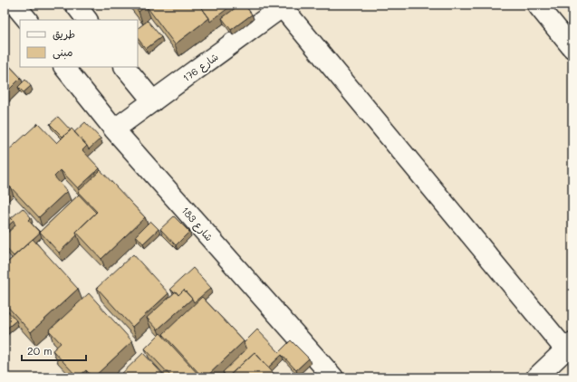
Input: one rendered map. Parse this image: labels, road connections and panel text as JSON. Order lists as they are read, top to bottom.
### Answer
{
  "streets": {
    "street": ["شارع 176", "شارع 183"]
  },
  "crossings": [
    ["شارع 176", "شارع 183"]
  ],
  "legend": ["طريق", "مبنى"],
  "scale_bar": "20 m"
}
